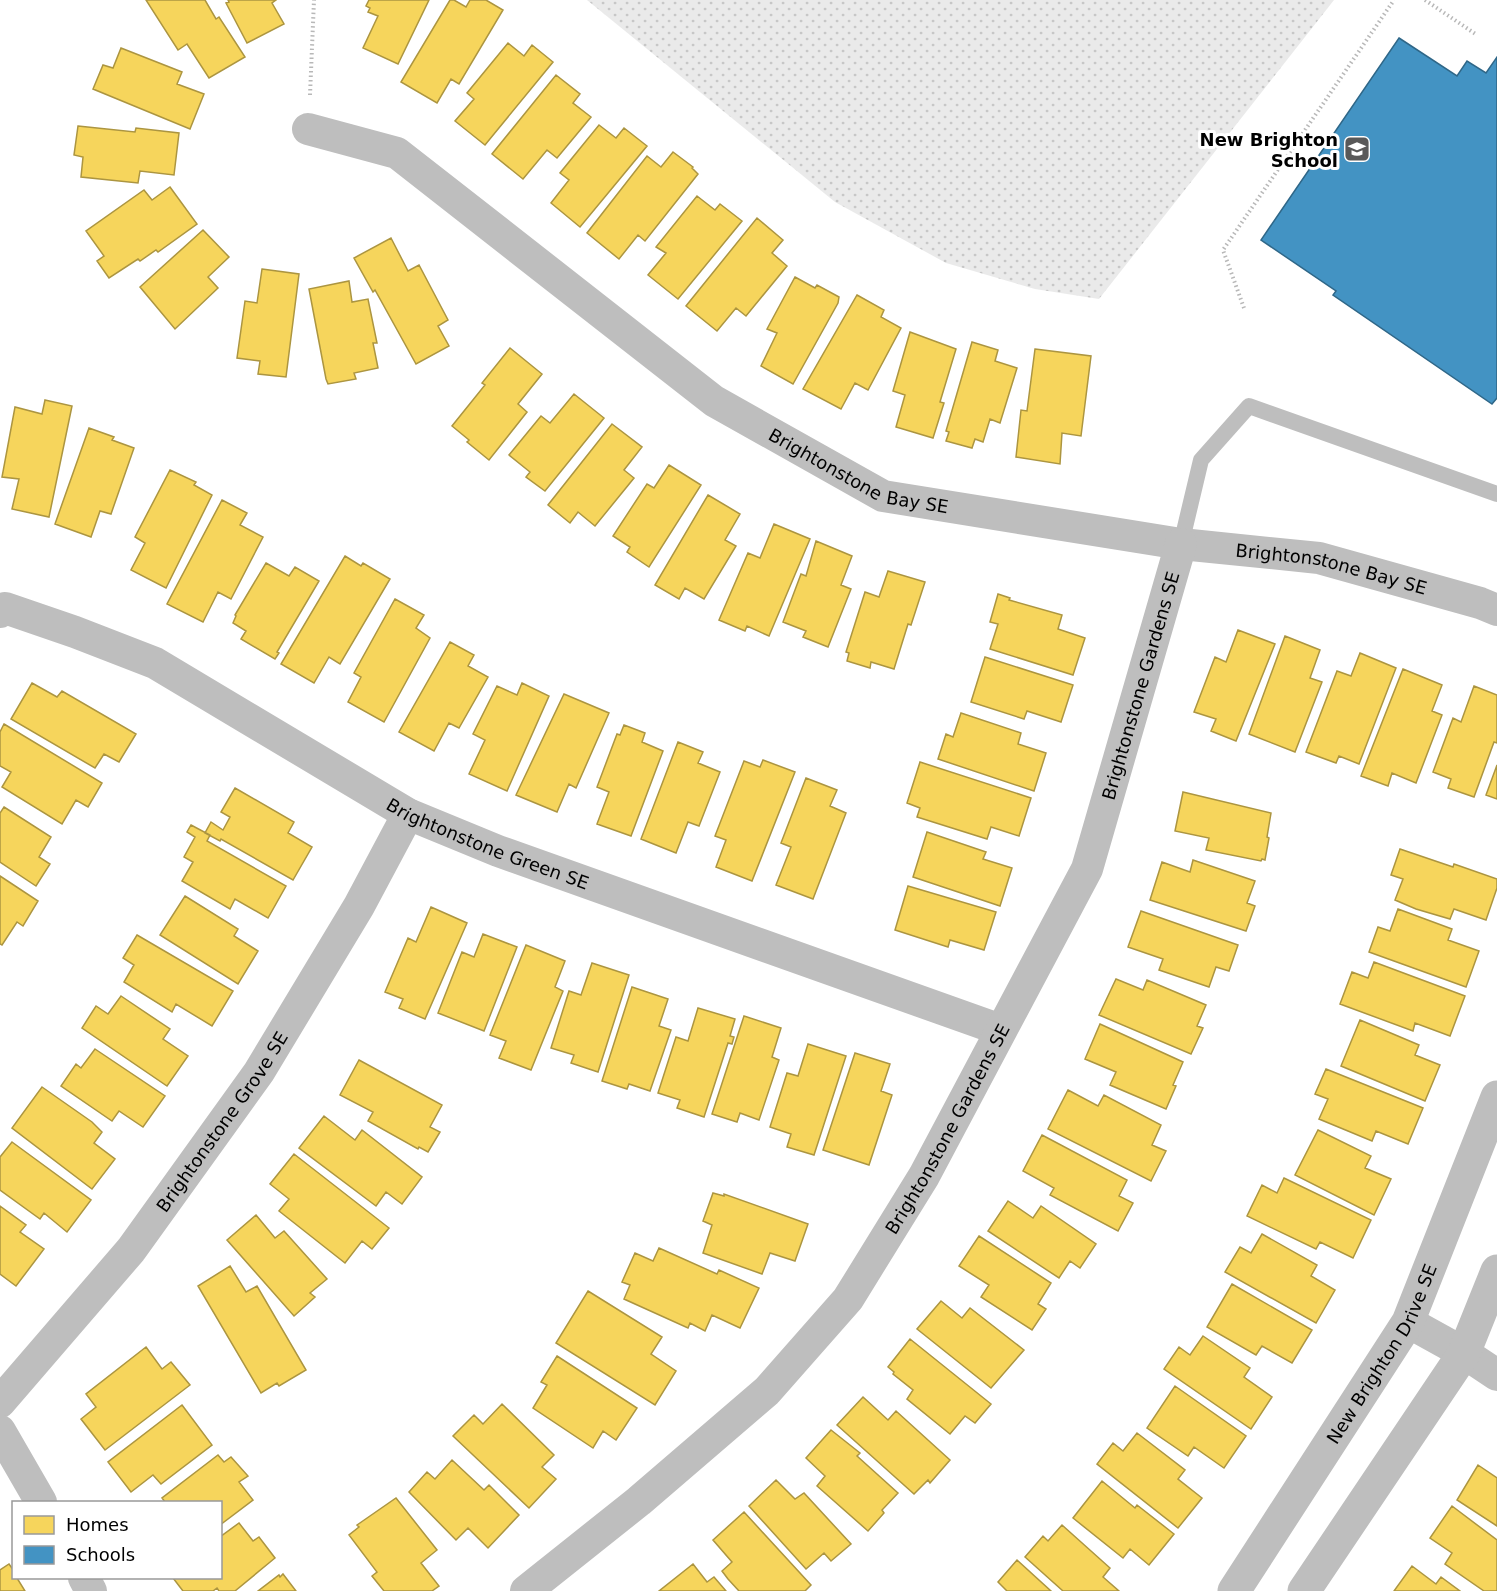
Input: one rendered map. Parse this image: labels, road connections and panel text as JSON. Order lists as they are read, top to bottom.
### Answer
{
  "streets": {
    "street": [
      "Brightonstone Bay SE",
      "Brightonstone Gardens SE",
      "Brightonstone Green SE",
      "Brightonstone Grove SE",
      "New Brighton Drive SE"
    ]
  },
  "crossings": [
    ["Brightonstone Bay SE", "Brightonstone Gardens SE"],
    ["Brightonstone Gardens SE", "Brightonstone Green SE"],
    ["Brightonstone Green SE", "Brightonstone Grove SE"]
  ],
  "places": {
    "school or university": ["New Brighton School"]
  },
  "legend": ["Homes", "Schools"]
}
